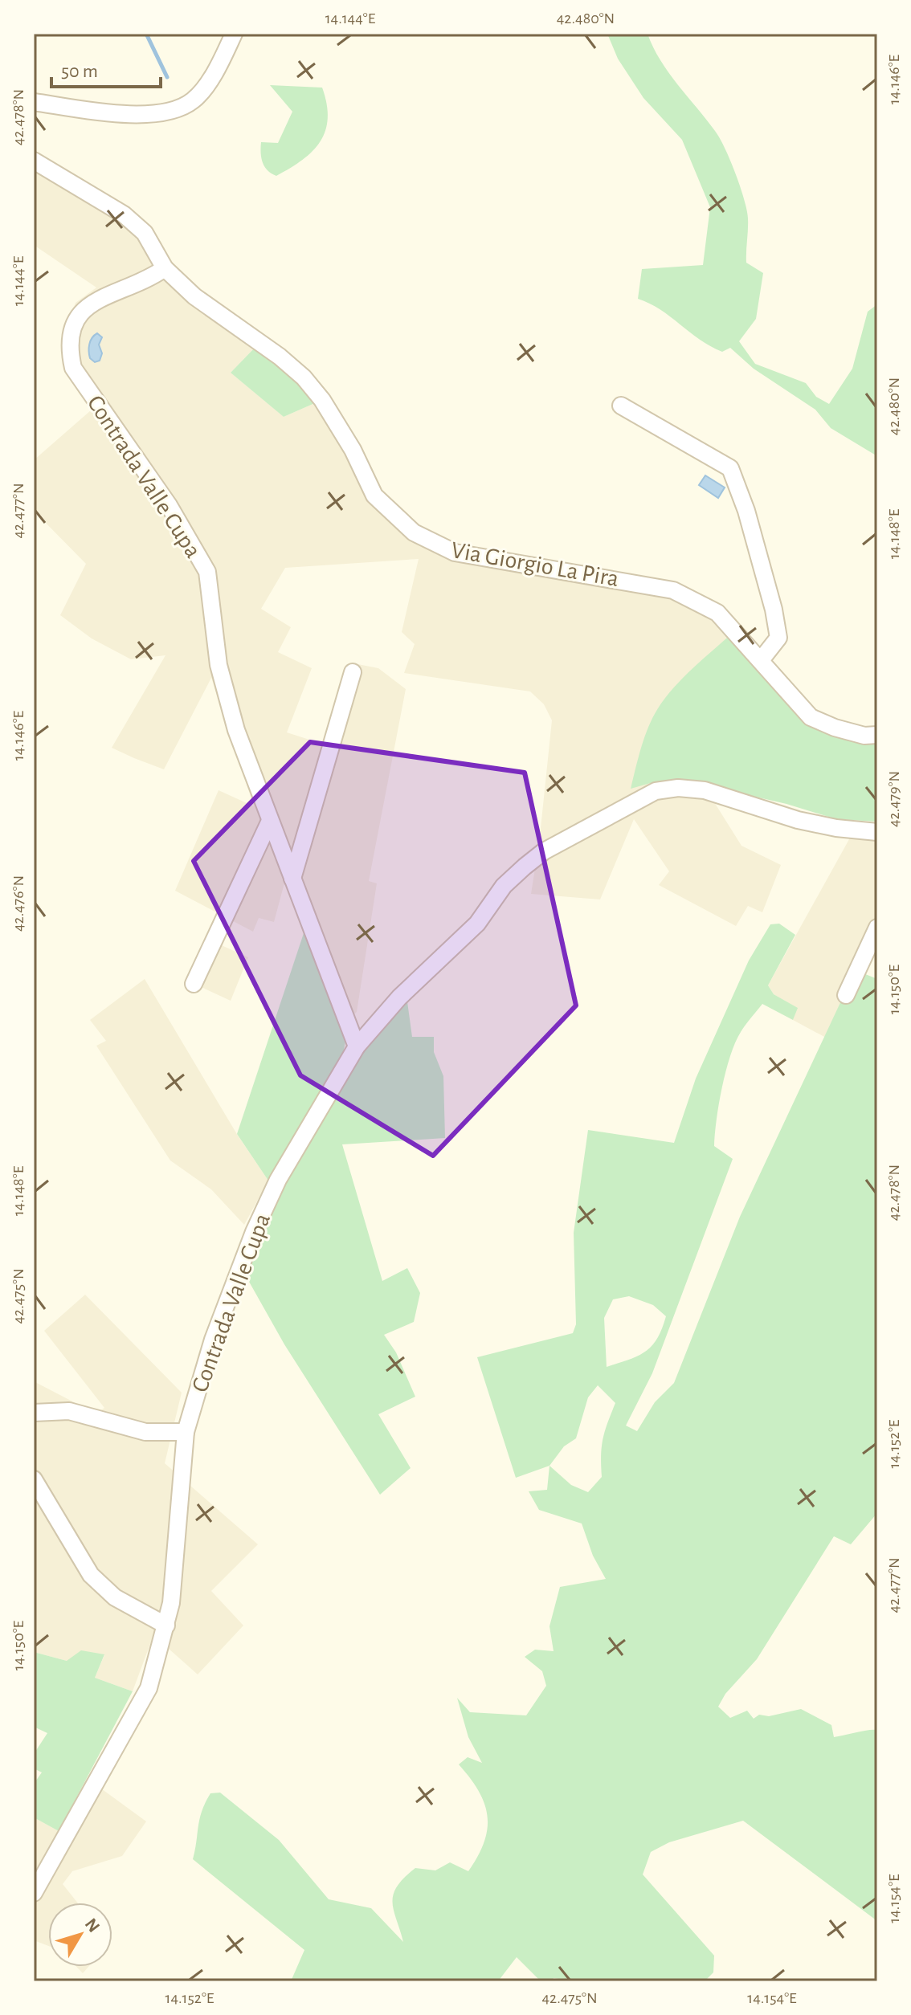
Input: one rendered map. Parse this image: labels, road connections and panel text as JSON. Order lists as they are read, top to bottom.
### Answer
{
  "streets": {
    "street": ["Contrada Valle Cupa", "Via Giorgio La Pira"]
  },
  "crossings": [
    ["Contrada Valle Cupa", "Via Giorgio La Pira"]
  ],
  "scale_bar": "50 m",
  "north": "top right",
  "coordinates": [
    "14.144°E",
    "42.480°N",
    "14.146°E",
    "42.478°N",
    "42.477°N",
    "14.148°E",
    "42.479°N",
    "42.476°N",
    "14.150°E",
    "42.475°N",
    "14.152°E",
    "14.154°E"
  ]
}
